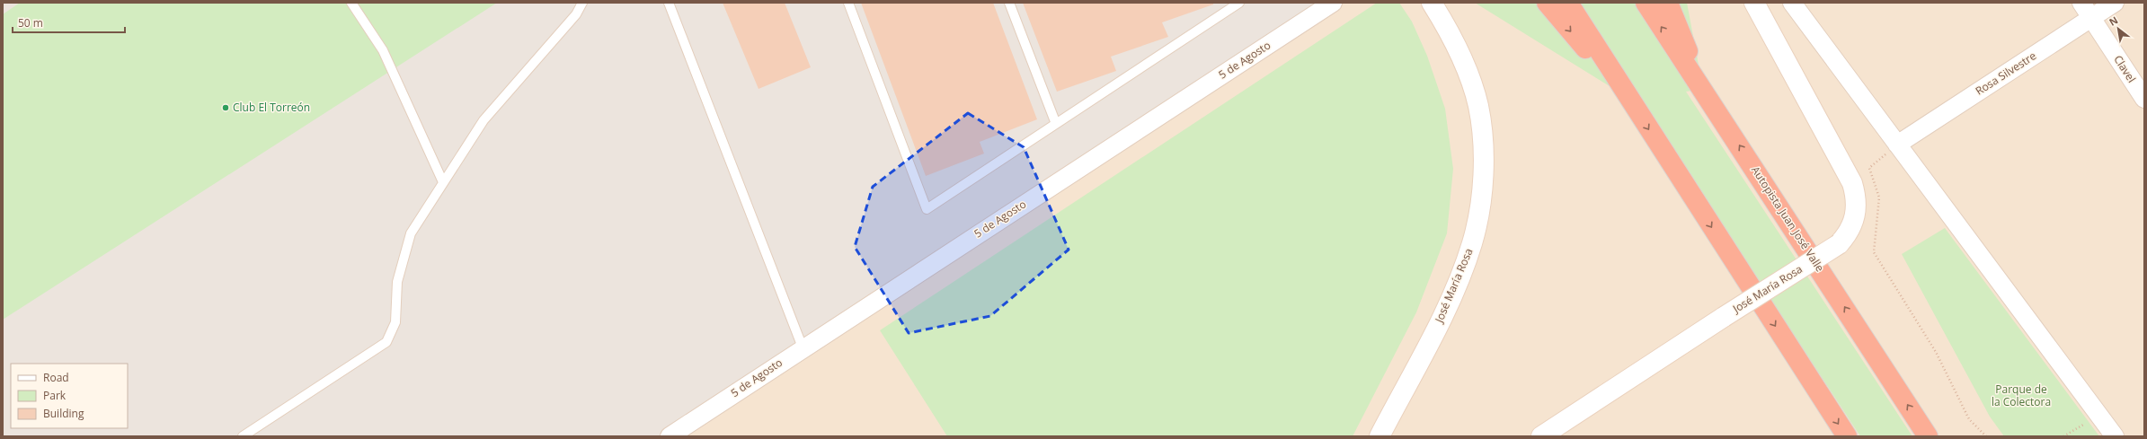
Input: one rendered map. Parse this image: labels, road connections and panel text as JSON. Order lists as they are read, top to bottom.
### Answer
{
  "streets": {
    "highway": ["Autopista Juan José Valle"],
    "main road": ["José María Rosa"],
    "street": ["5 de Agosto", "Clavel", "Rosa Silvestre"]
  },
  "crossings": [
    ["Clavel", "Rosa Silvestre"]
  ],
  "parks": ["Parque de la Colectora"],
  "places": ["Club El Torreón"],
  "legend": ["Road", "Park", "Building"],
  "scale_bar": "50 m",
  "north": "top left"
}
